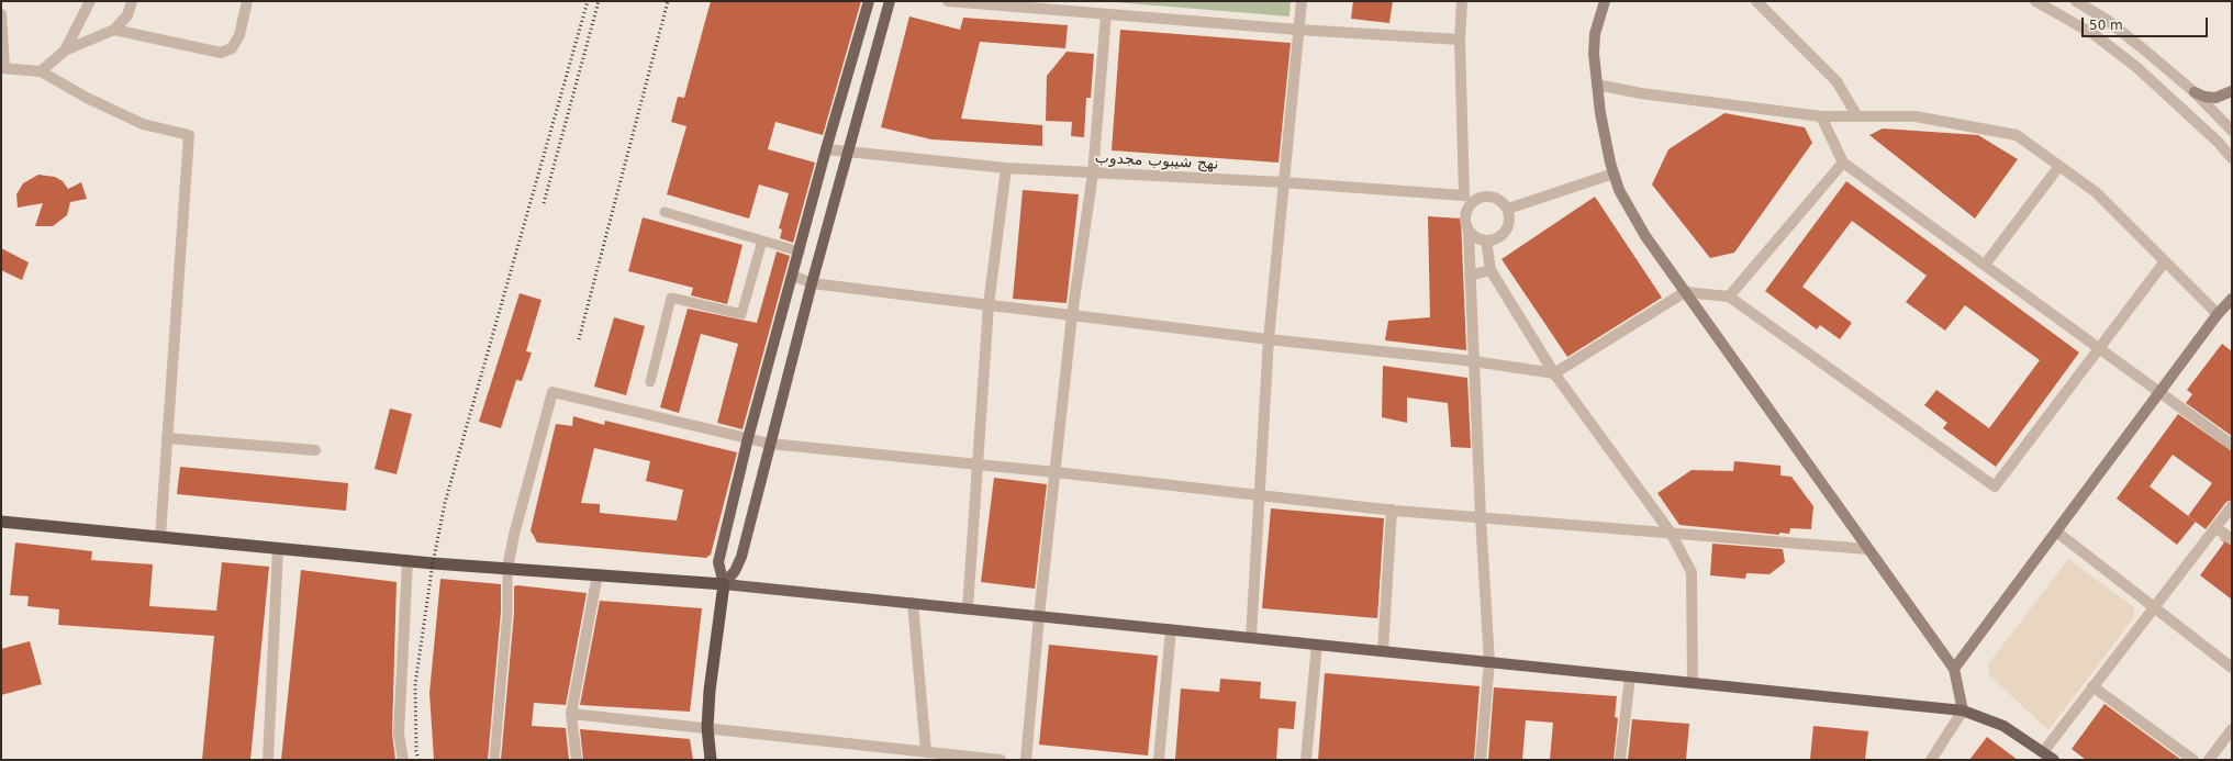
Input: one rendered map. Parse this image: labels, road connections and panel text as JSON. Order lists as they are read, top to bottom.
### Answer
{
  "streets": {
    "street": ["نهج شيبوب مجدوب"]
  },
  "scale_bar": "50 m"
}
